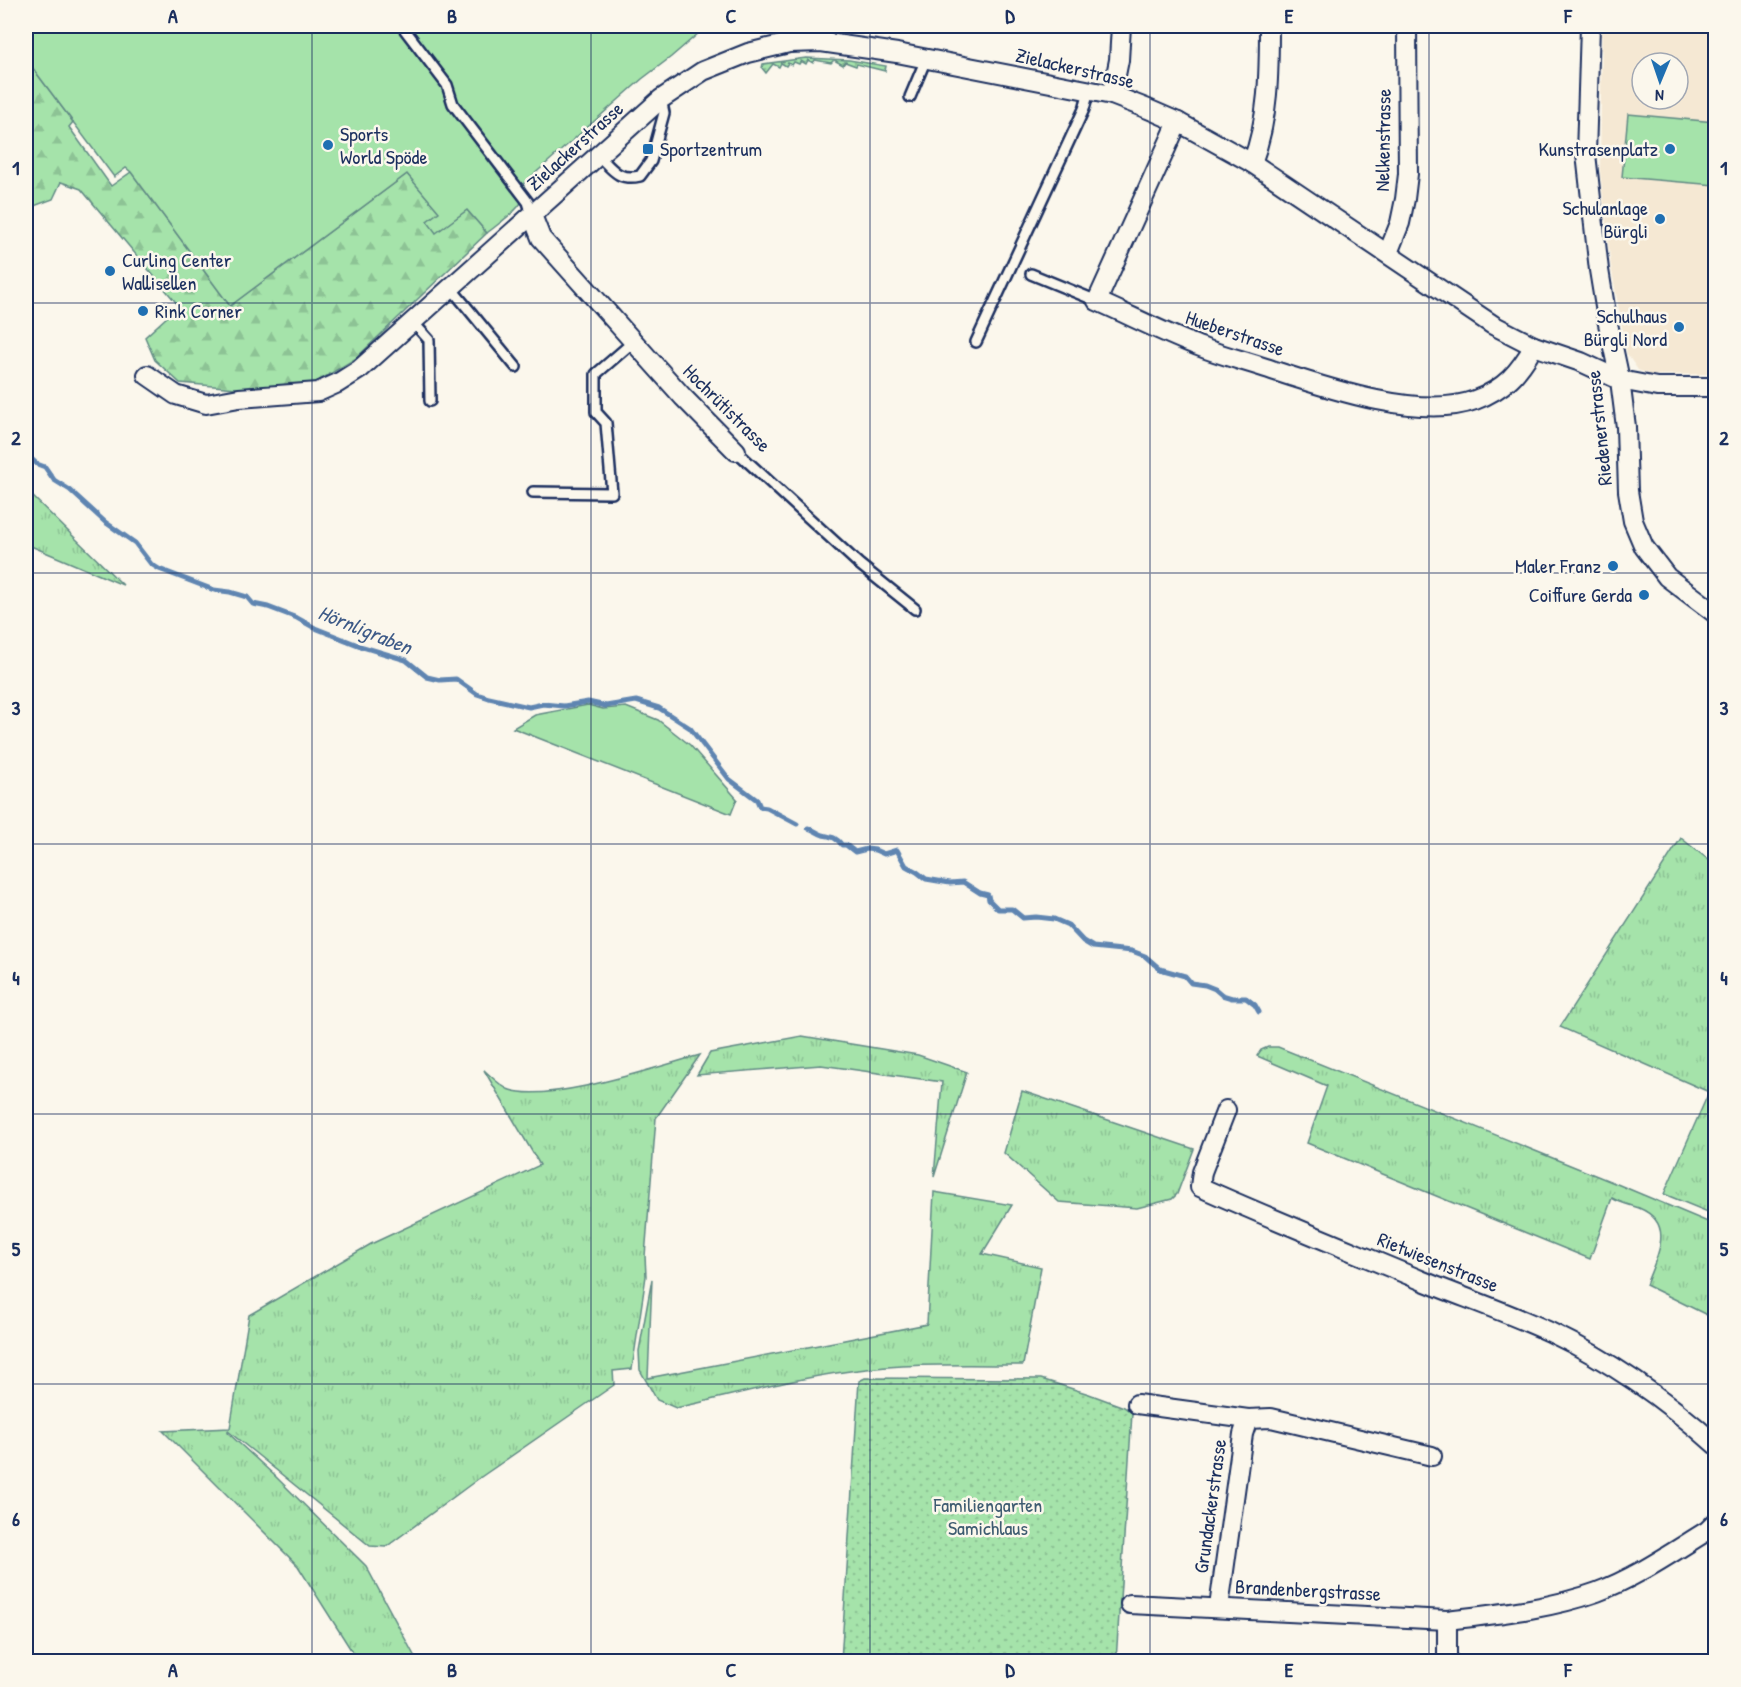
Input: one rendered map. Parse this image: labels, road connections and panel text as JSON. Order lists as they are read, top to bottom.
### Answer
{
  "streets": {
    "street": [
      "Zielackerstrasse",
      "Nelkenstrasse",
      "Hueberstrasse",
      "Hochrütistrasse",
      "Riedenerstrasse",
      "Rietwiesenstrasse",
      "Grundackerstrasse",
      "Brandenbergstrasse"
    ]
  },
  "crossings": [
    ["Zielackerstrasse", "Nelkenstrasse"],
    ["Zielackerstrasse", "Hueberstrasse"],
    ["Zielackerstrasse", "Hochrütistrasse"],
    ["Zielackerstrasse", "Riedenerstrasse"],
    ["Grundackerstrasse", "Brandenbergstrasse"]
  ],
  "water": ["Hörnligraben"],
  "parks": ["Familiengarten Samichlaus"],
  "places": {
    "other": [
      "Sports World Spöde",
      "Kunstrasenplatz",
      "Schulanlage Bürgli",
      "Curling Center Wallisellen",
      "Rink Corner",
      "Schulhaus Bürgli Nord",
      "Maler Franz",
      "Coiffure Gerda"
    ],
    "transit": ["Sportzentrum"]
  },
  "north": "bottom",
  "grid": {
    "columns": [
      "A",
      "B",
      "C",
      "D",
      "E",
      "F"
    ],
    "rows": [
      "1",
      "2",
      "3",
      "4",
      "5",
      "6"
    ]
  }
}
